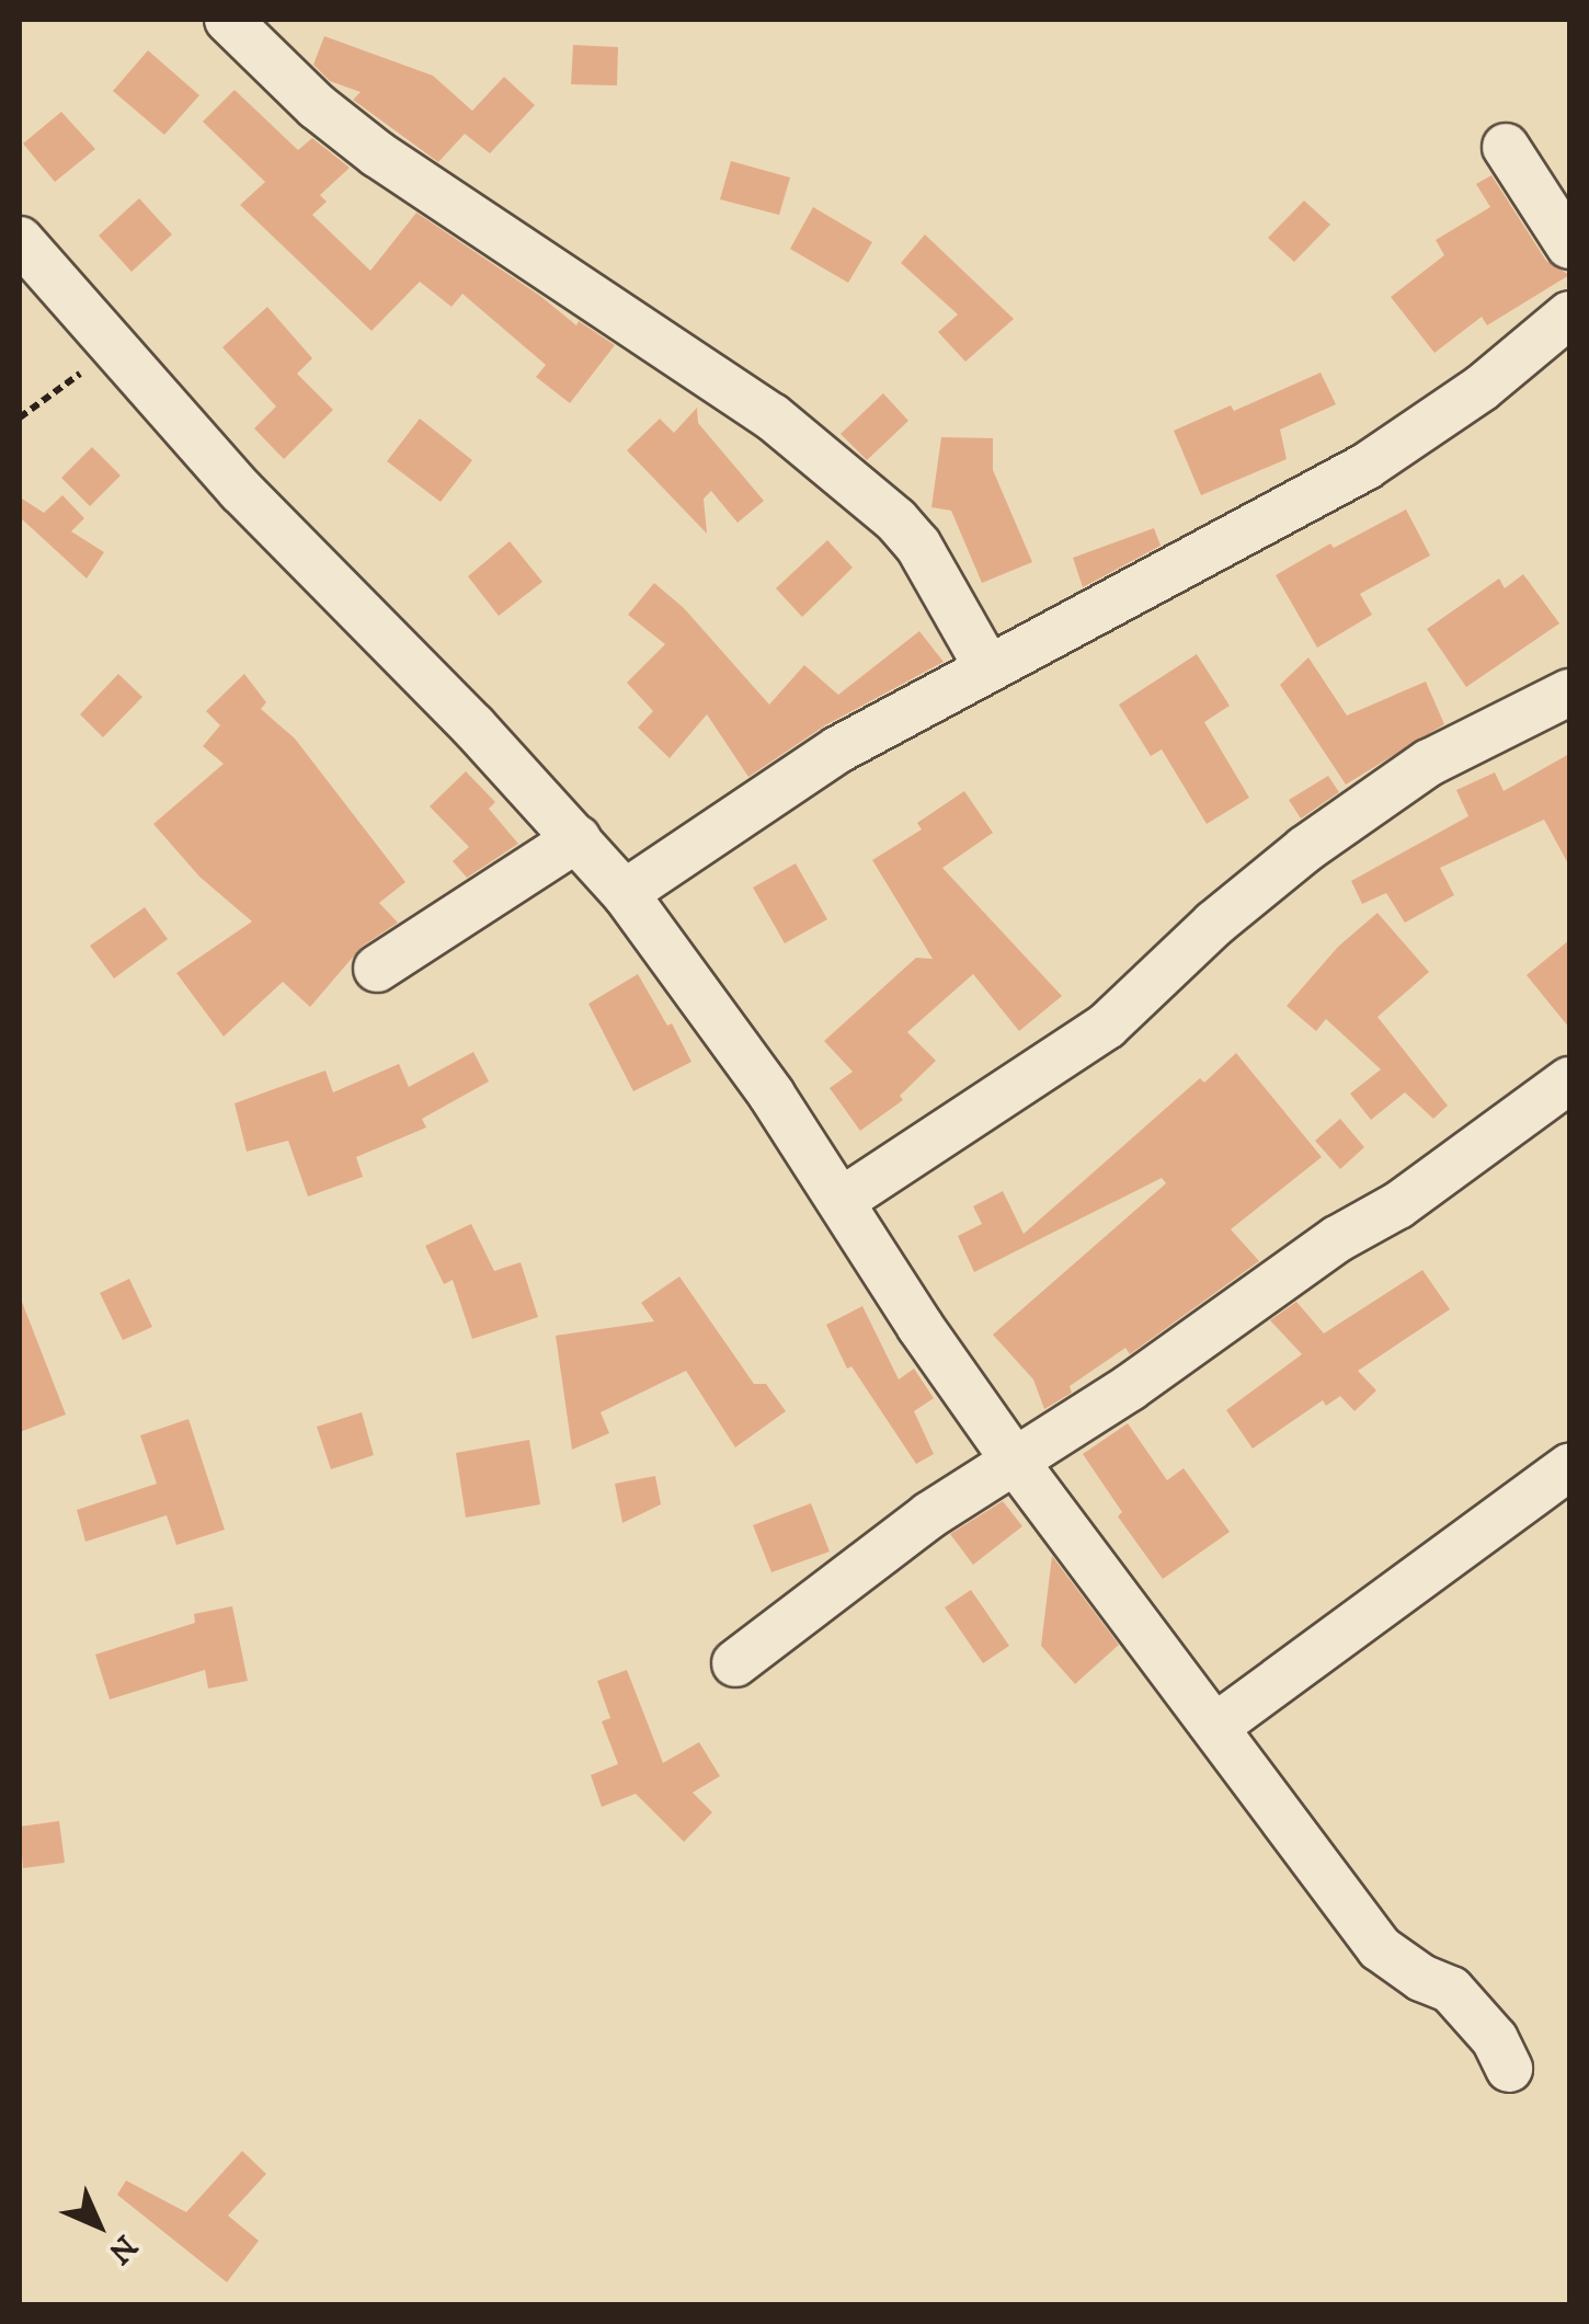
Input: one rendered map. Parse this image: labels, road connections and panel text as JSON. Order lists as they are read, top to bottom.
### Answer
{
  "north": "bottom right"
}
